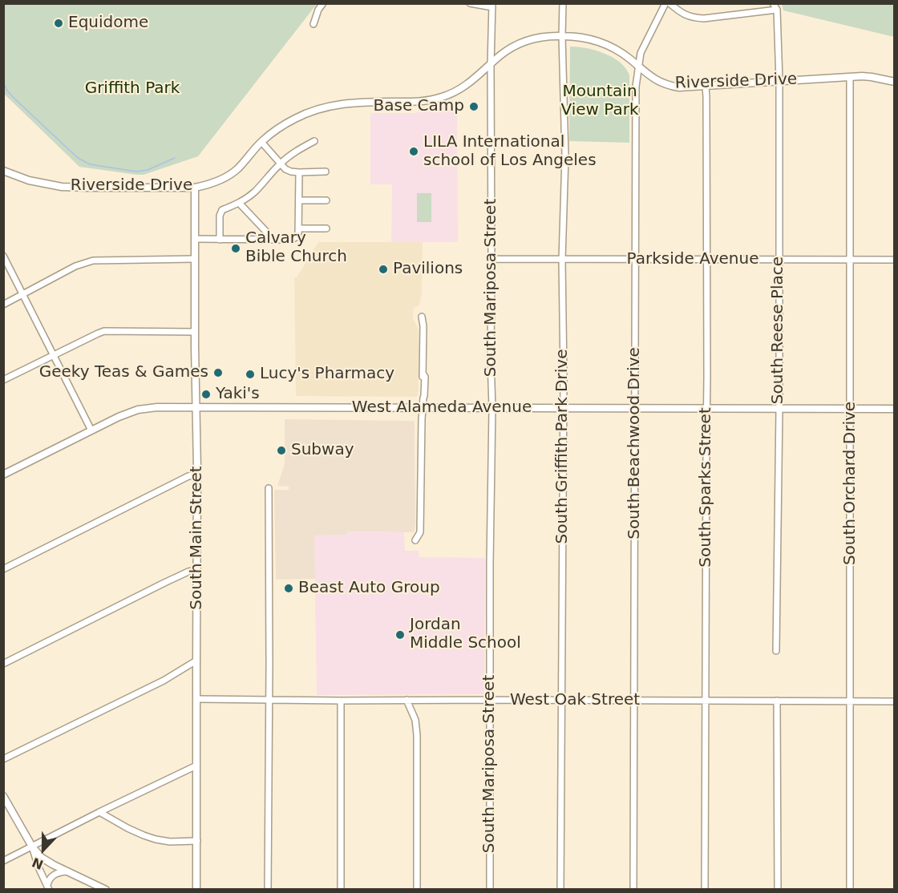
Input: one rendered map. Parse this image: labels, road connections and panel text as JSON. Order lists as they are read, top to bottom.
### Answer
{
  "streets": {
    "main road": ["Riverside Drive", "West Alameda Avenue", "South Main Street"],
    "street": [
      "Parkside Avenue",
      "South Mariposa Street",
      "South Reese Place",
      "South Beachwood Drive",
      "South Griffith Park Drive",
      "South Orchard Drive",
      "South Sparks Street",
      "West Oak Street"
    ]
  },
  "crossings": [
    ["Riverside Drive", "South Mariposa Street"],
    ["Riverside Drive", "South Reese Place"],
    ["Riverside Drive", "South Beachwood Drive"],
    ["Riverside Drive", "South Griffith Park Drive"],
    ["Riverside Drive", "South Orchard Drive"],
    ["Riverside Drive", "South Sparks Street"],
    ["Riverside Drive", "South Main Street"],
    ["Parkside Avenue", "South Mariposa Street"],
    ["Parkside Avenue", "South Reese Place"],
    ["Parkside Avenue", "South Beachwood Drive"],
    ["Parkside Avenue", "South Griffith Park Drive"],
    ["Parkside Avenue", "South Orchard Drive"],
    ["Parkside Avenue", "South Sparks Street"],
    ["South Mariposa Street", "West Alameda Avenue"],
    ["South Mariposa Street", "West Oak Street"],
    ["South Reese Place", "West Alameda Avenue"],
    ["West Alameda Avenue", "South Beachwood Drive"],
    ["West Alameda Avenue", "South Griffith Park Drive"],
    ["West Alameda Avenue", "South Orchard Drive"],
    ["West Alameda Avenue", "South Sparks Street"],
    ["West Alameda Avenue", "South Main Street"],
    ["South Beachwood Drive", "West Oak Street"],
    ["South Griffith Park Drive", "West Oak Street"],
    ["South Orchard Drive", "West Oak Street"],
    ["South Sparks Street", "West Oak Street"],
    ["South Main Street", "West Oak Street"]
  ],
  "parks": ["Griffith Park", "Mountain View Park"],
  "places": [
    "Equidome",
    "Base Camp",
    "LILA International school of Los Angeles",
    "Calvary Bible Church",
    "Pavilions",
    "Geeky Teas & Games",
    "Lucy's Pharmacy",
    "Yaki's",
    "Subway",
    "Beast Auto Group",
    "Jordan Middle School"
  ],
  "north": "bottom"
}
